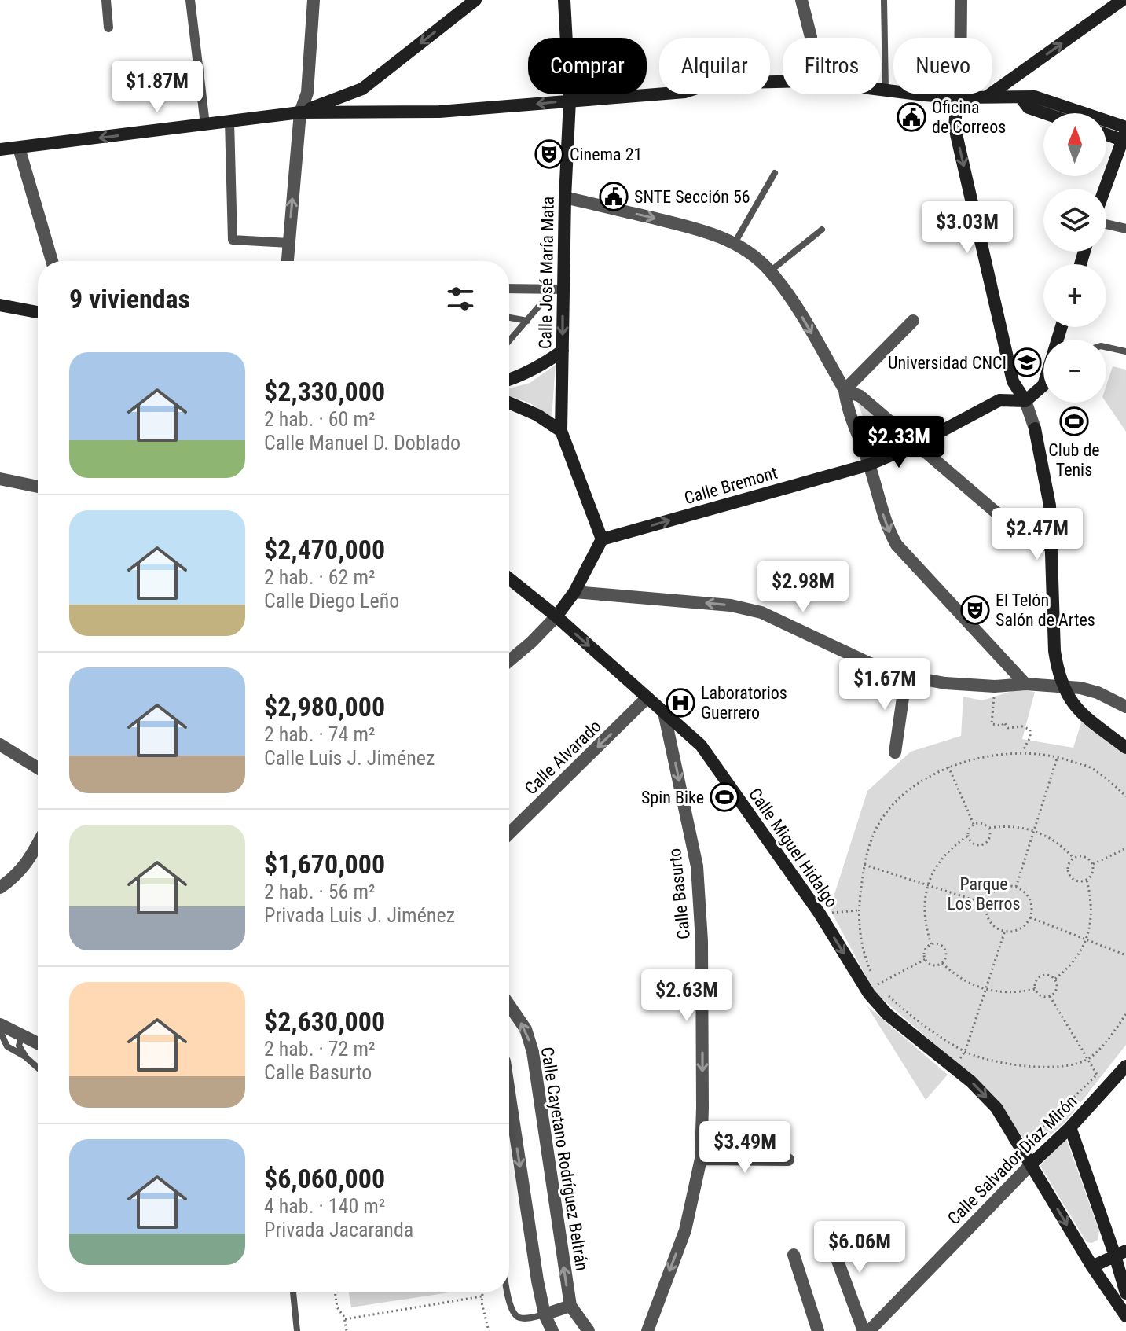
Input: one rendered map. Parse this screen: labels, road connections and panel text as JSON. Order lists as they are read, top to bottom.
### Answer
{
  "streets": {
    "main road": [
      "Calle José María Mata",
      "Calle Bremont",
      "Calle Miguel Hidalgo",
      "Calle Salvador Díaz Mirón"
    ],
    "street": ["Calle Alvarado", "Calle Basurto", "Calle Cayetano Rodríguez Beltrán"]
  },
  "crossings": [
    ["Calle José María Mata", "Calle Bremont"],
    ["Calle Alvarado", "Calle Miguel Hidalgo"],
    ["Calle Miguel Hidalgo", "Calle Basurto"],
    ["Calle Miguel Hidalgo", "Calle Salvador Díaz Mirón"]
  ],
  "one_way": [
    "Calle Bremont",
    "Calle Alvarado",
    "Calle Miguel Hidalgo",
    "Calle Basurto"
  ],
  "parks": ["Parque Los Berros"],
  "places": {
    "public building": ["Oficina de Correos", "SNTE Sección 56"],
    "theatre": ["Cinema 21", "El Telón Salón de Artes"],
    "school or university": ["Universidad CNCI"],
    "sports": ["Club de Tenis", "Spin Bike"],
    "hospital": ["Laboratorios Guerrero"]
  },
  "north": "top",
  "page": {
    "chip": [
      "Comprar",
      "Alquilar",
      "Filtros",
      "Nuevo"
    ],
    "price": [
      "$1.87M",
      "$3.03M",
      "$2.33M",
      "$2.47M",
      "$2.98M",
      "$1.67M",
      "$2.63M",
      "$3.49M",
      "$6.06M"
    ],
    "map_buttons": ["+", "−"],
    "heading": "9 viviendas",
    "list": [
      {
        "name": "$2,330,000",
        "note": "2 hab. · 60 m² · Calle Manuel D. Doblado"
      },
      {
        "name": "$2,470,000",
        "note": "2 hab. · 62 m² · Calle Diego Leño"
      },
      {
        "name": "$2,980,000",
        "note": "2 hab. · 74 m² · Calle Luis J. Jiménez"
      },
      {
        "name": "$1,670,000",
        "note": "2 hab. · 56 m² · Privada Luis J. Jiménez"
      },
      {
        "name": "$2,630,000",
        "note": "2 hab. · 72 m² · Calle Basurto"
      },
      {
        "name": "$6,060,000",
        "note": "4 hab. · 140 m² · Privada Jacaranda"
      }
    ]
  }
}
